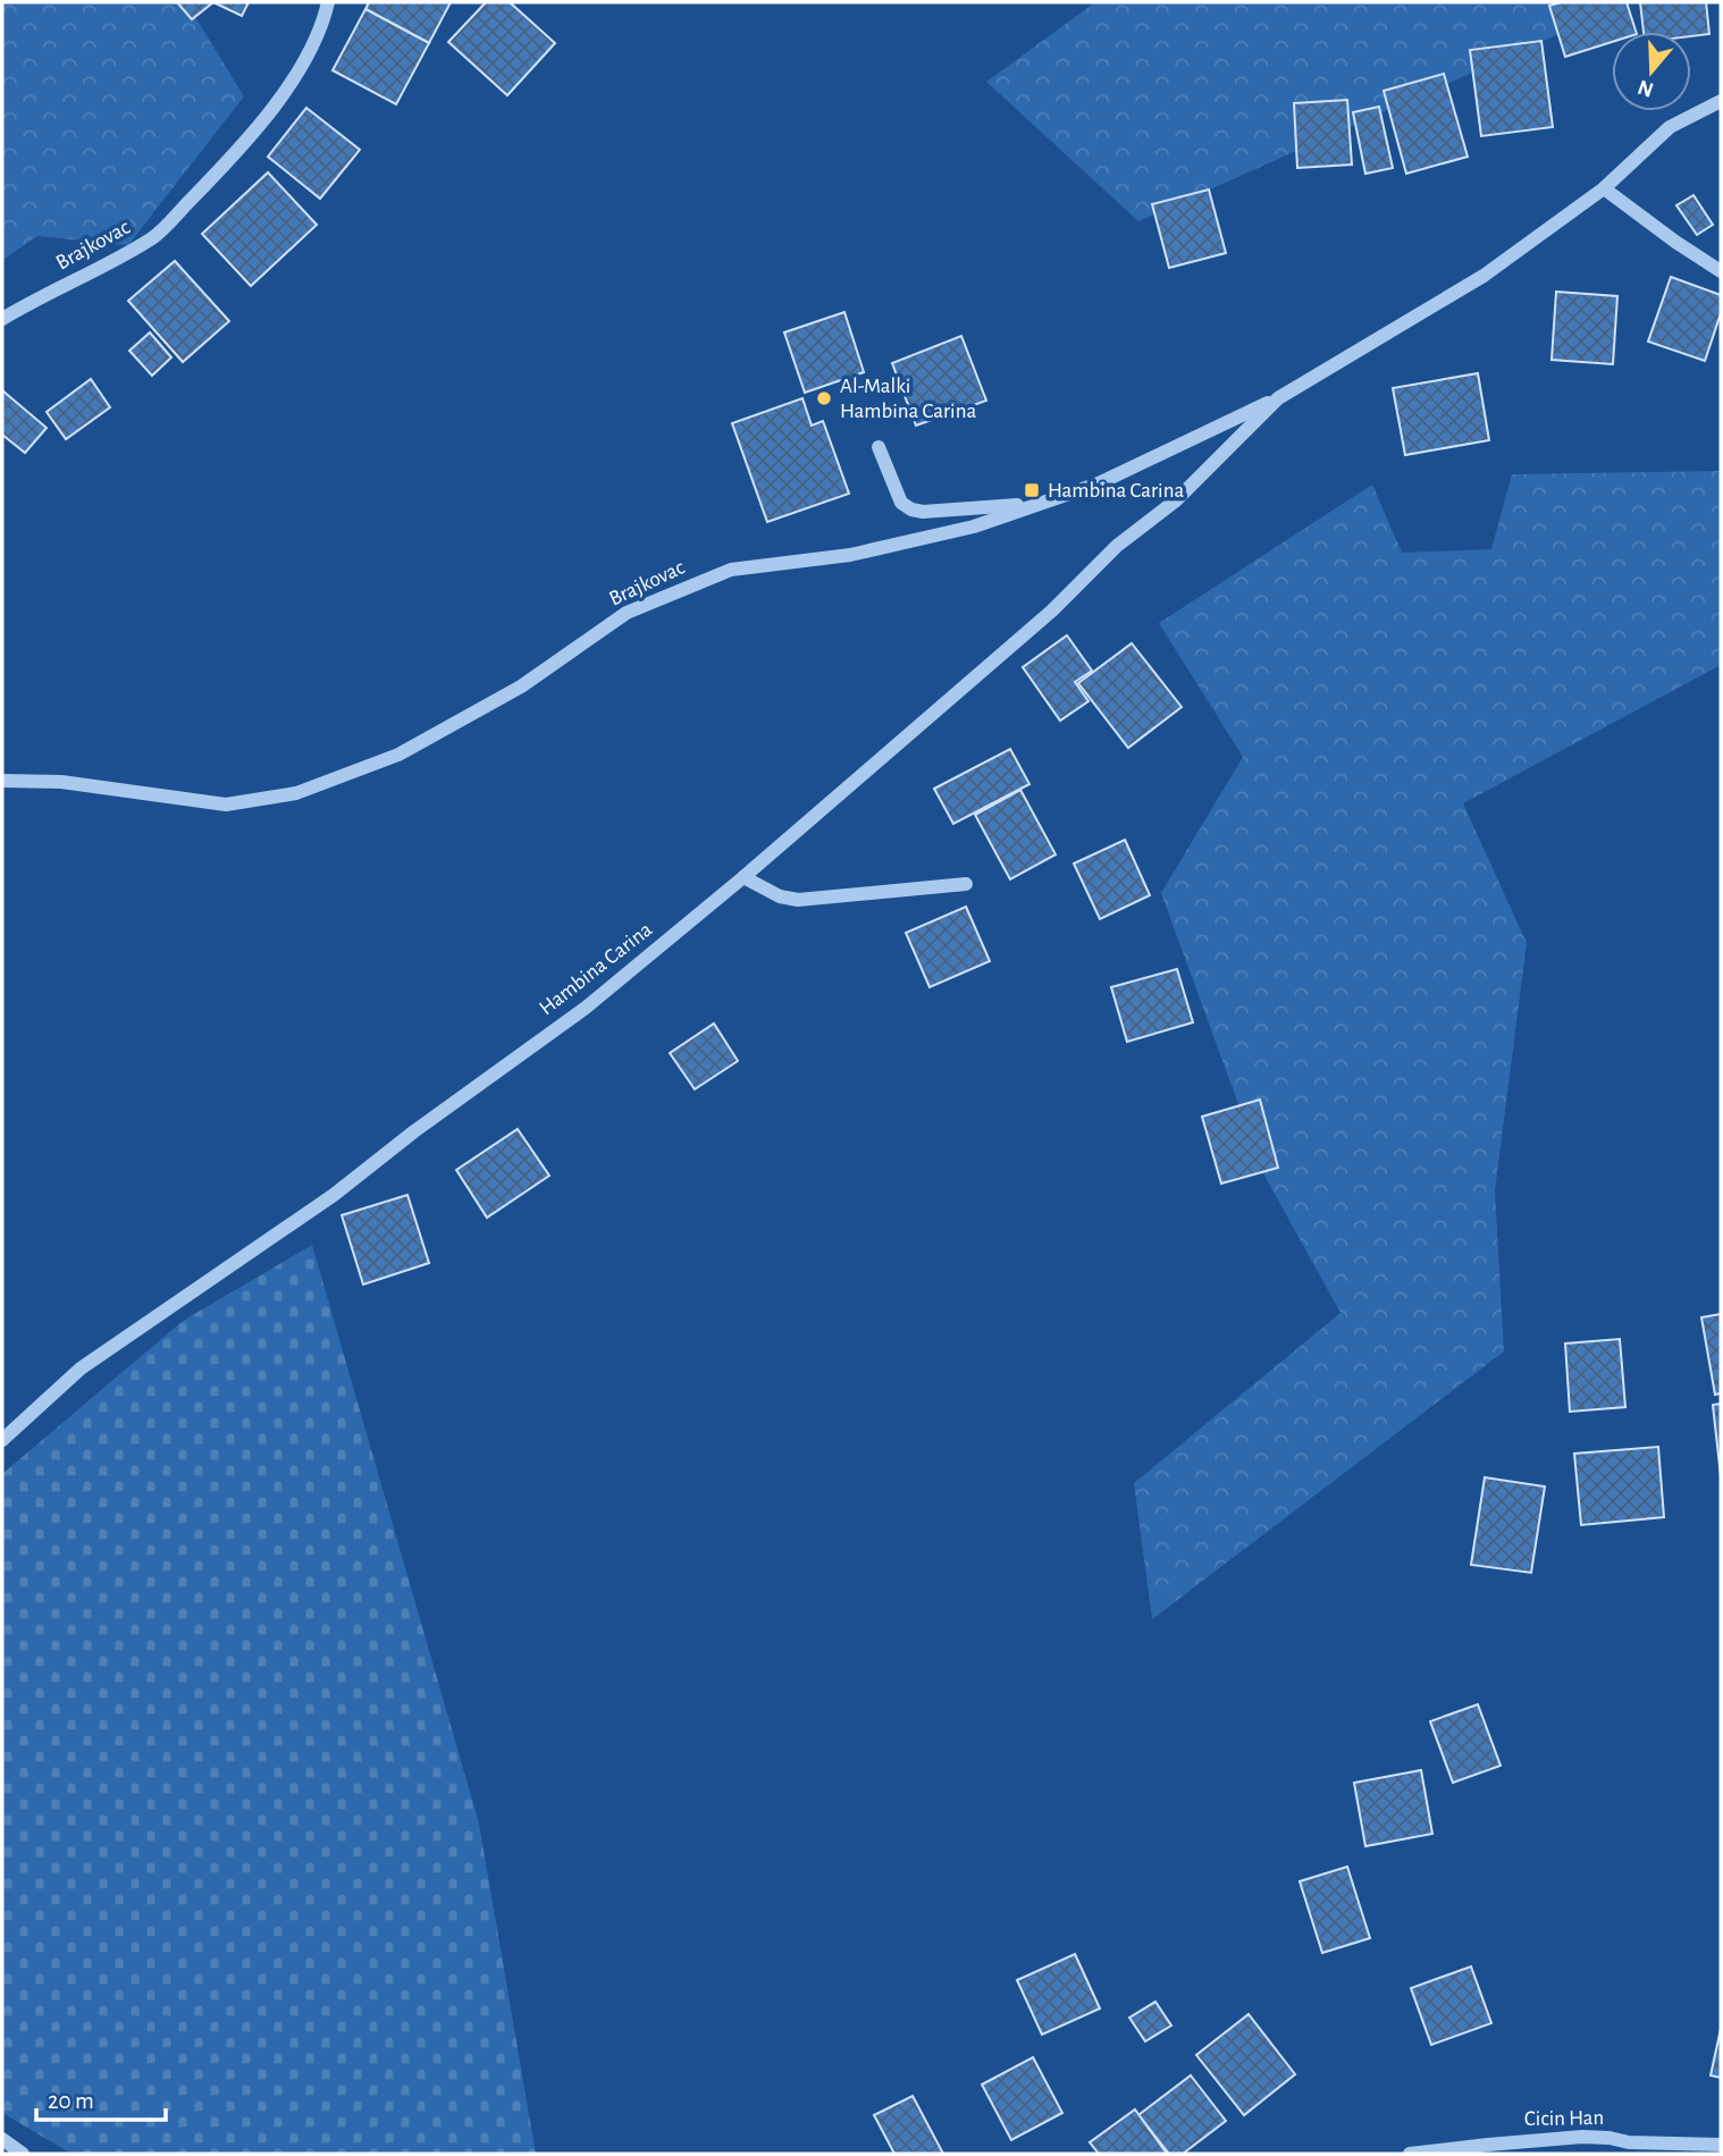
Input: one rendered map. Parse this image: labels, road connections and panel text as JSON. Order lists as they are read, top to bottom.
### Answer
{
  "streets": {
    "street": ["Brajkovac", "Hambina Carina", "Cicin Han"]
  },
  "crossings": [
    ["Brajkovac", "Hambina Carina"]
  ],
  "places": {
    "other": ["Al-Malki Hambina Carina"],
    "transit": ["Hambina Carina"]
  },
  "scale_bar": "20 m",
  "north": "bottom"
}
